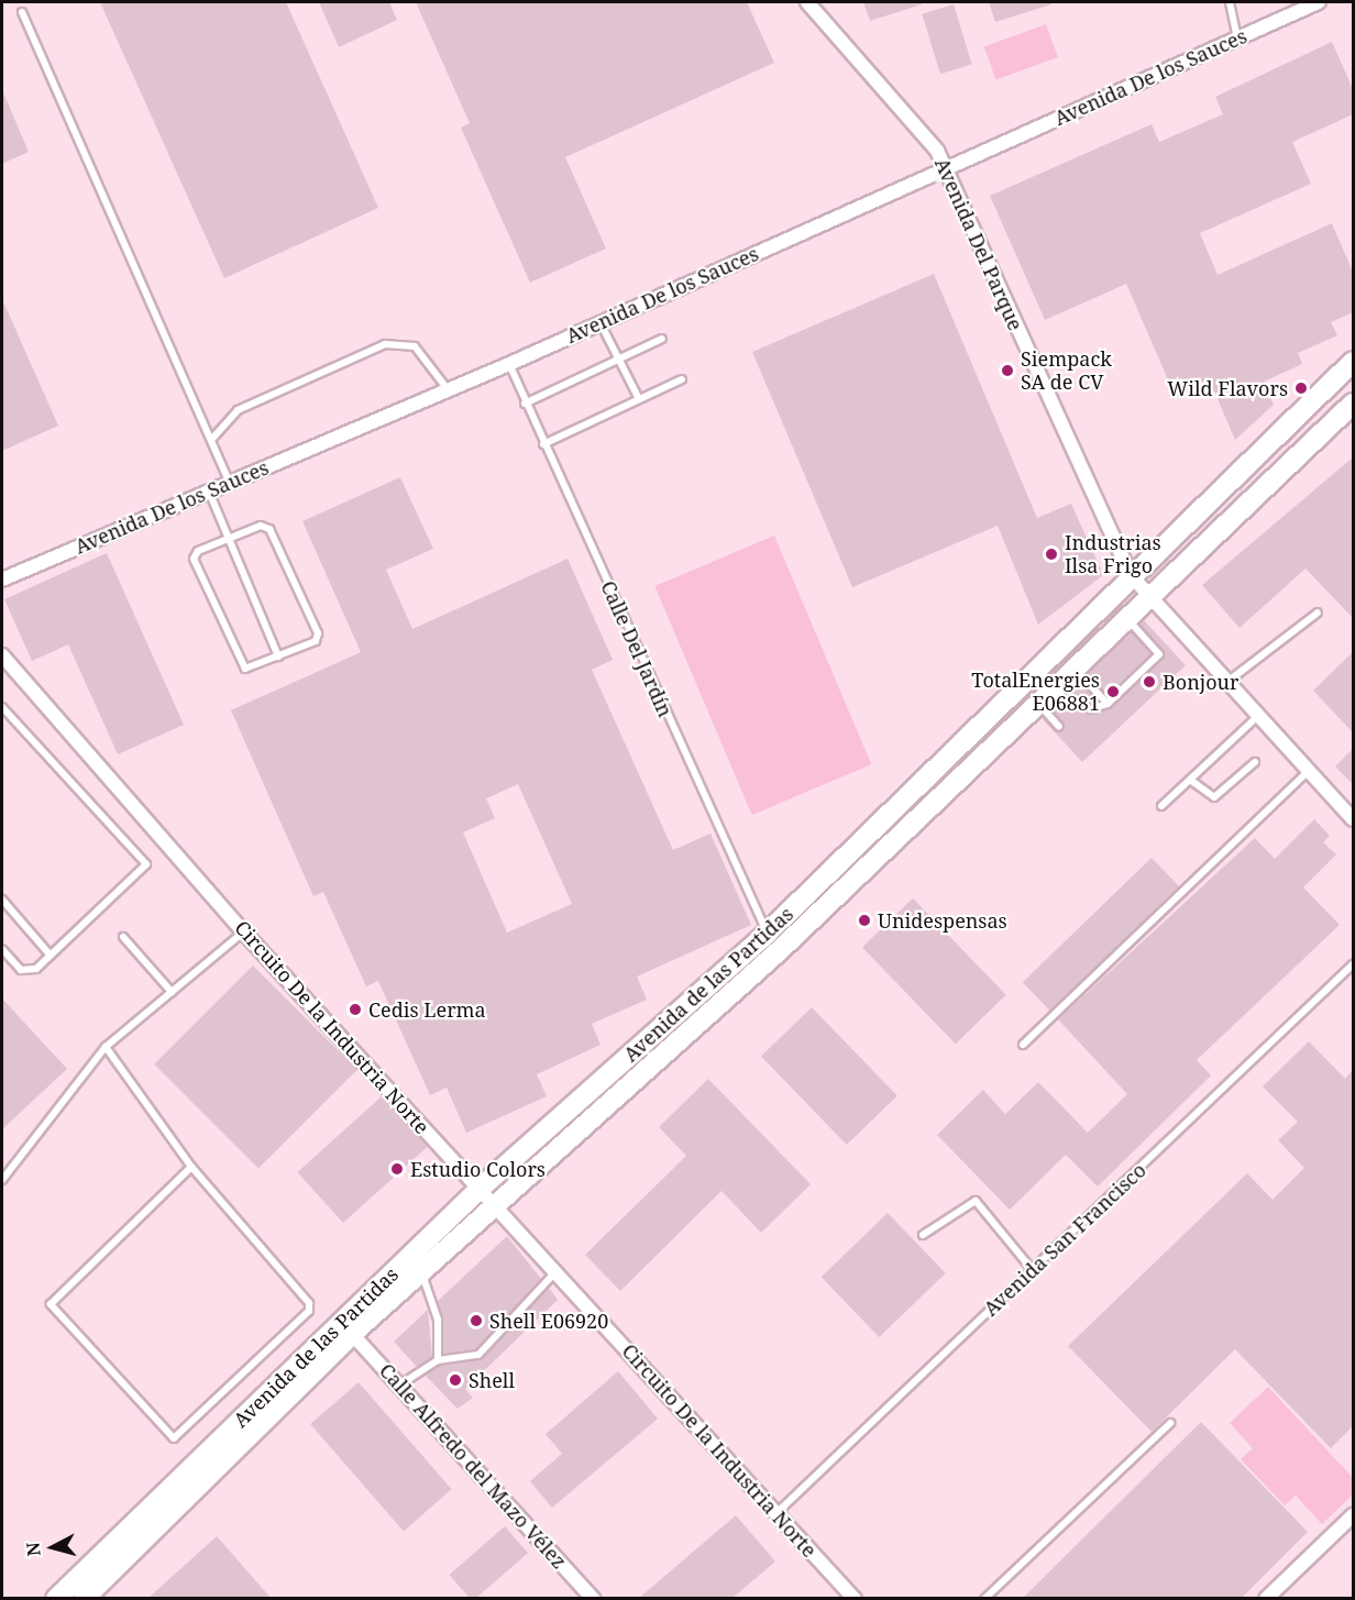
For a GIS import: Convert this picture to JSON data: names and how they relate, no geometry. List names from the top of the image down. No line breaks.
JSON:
{"streets":{"main road":["Avenida de las Partidas"],"street":["Avenida De los Sauces","Avenida Del Parque","Circuito De la Industria Norte","Calle Alfredo del Mazo Vélez"],"lane":["Calle Del Jardín","Avenida San Francisco"]},"crossings":[["Avenida De los Sauces","Avenida Del Parque"],["Avenida De los Sauces","Calle Del Jardín"],["Avenida Del Parque","Avenida de las Partidas"],["Calle Del Jardín","Avenida de las Partidas"],["Avenida de las Partidas","Circuito De la Industria Norte"],["Avenida de las Partidas","Calle Alfredo del Mazo Vélez"],["Circuito De la Industria Norte","Avenida San Francisco"]],"places":["Siempack SA de CV","Wild Flavors","Industrias Ilsa Frigo","Bonjour","TotalEnergies E06881","Unidespensas","Cedis Lerma","Estudio Colors","Shell E06920","Shell"],"north":"left"}
